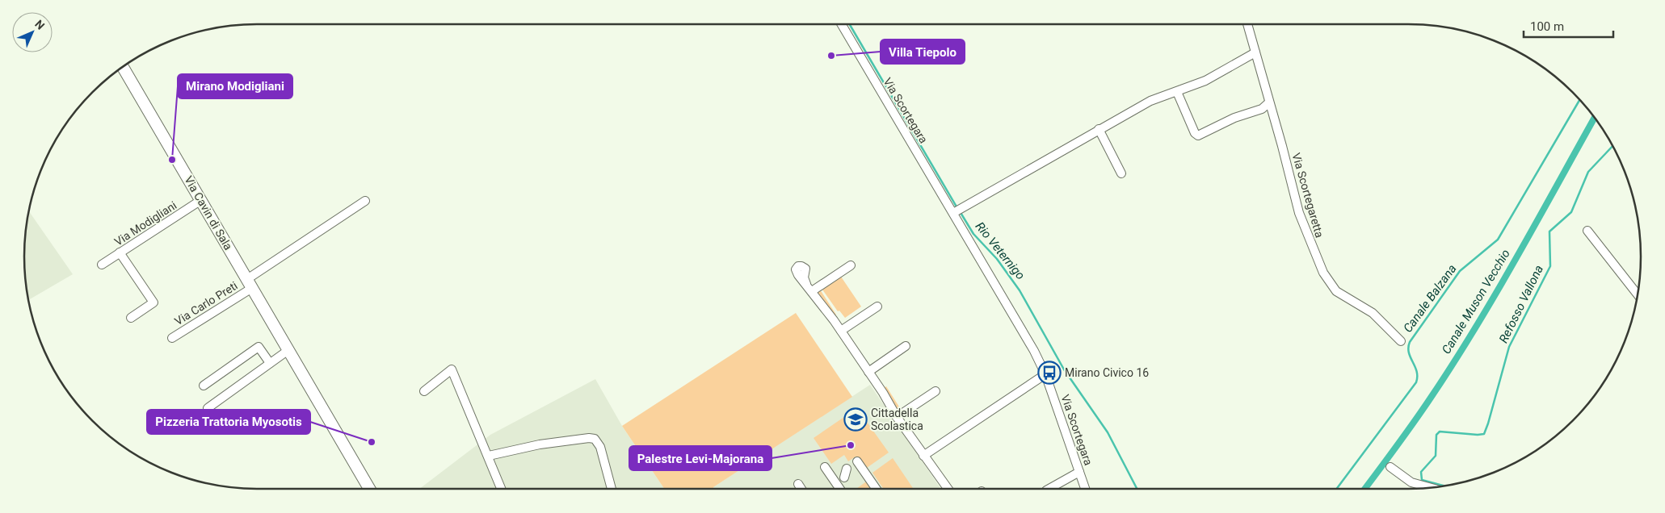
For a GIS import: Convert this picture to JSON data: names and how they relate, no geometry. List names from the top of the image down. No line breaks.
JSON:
{"streets":{"main road":["Via Cavin di Sala"],"street":["Via Scortegara","Via Scortegaretta","Via Modigliani","Via Carlo Preti"]},"crossings":[["Via Cavin di Sala","Via Modigliani"],["Via Cavin di Sala","Via Carlo Preti"]],"water":["Rio Veternigo","Canale Balzana","Canale Muson Vecchio","Refosso Vallona"],"places":{"other":["Villa Tiepolo","Mirano Modigliani","Pizzeria Trattoria Myosotis","Palestre Levi-Majorana"],"bus stop":["Mirano Civico 16"],"school or university":["Cittadella Scolastica"]},"scale_bar":"100 m","north":"top right"}
